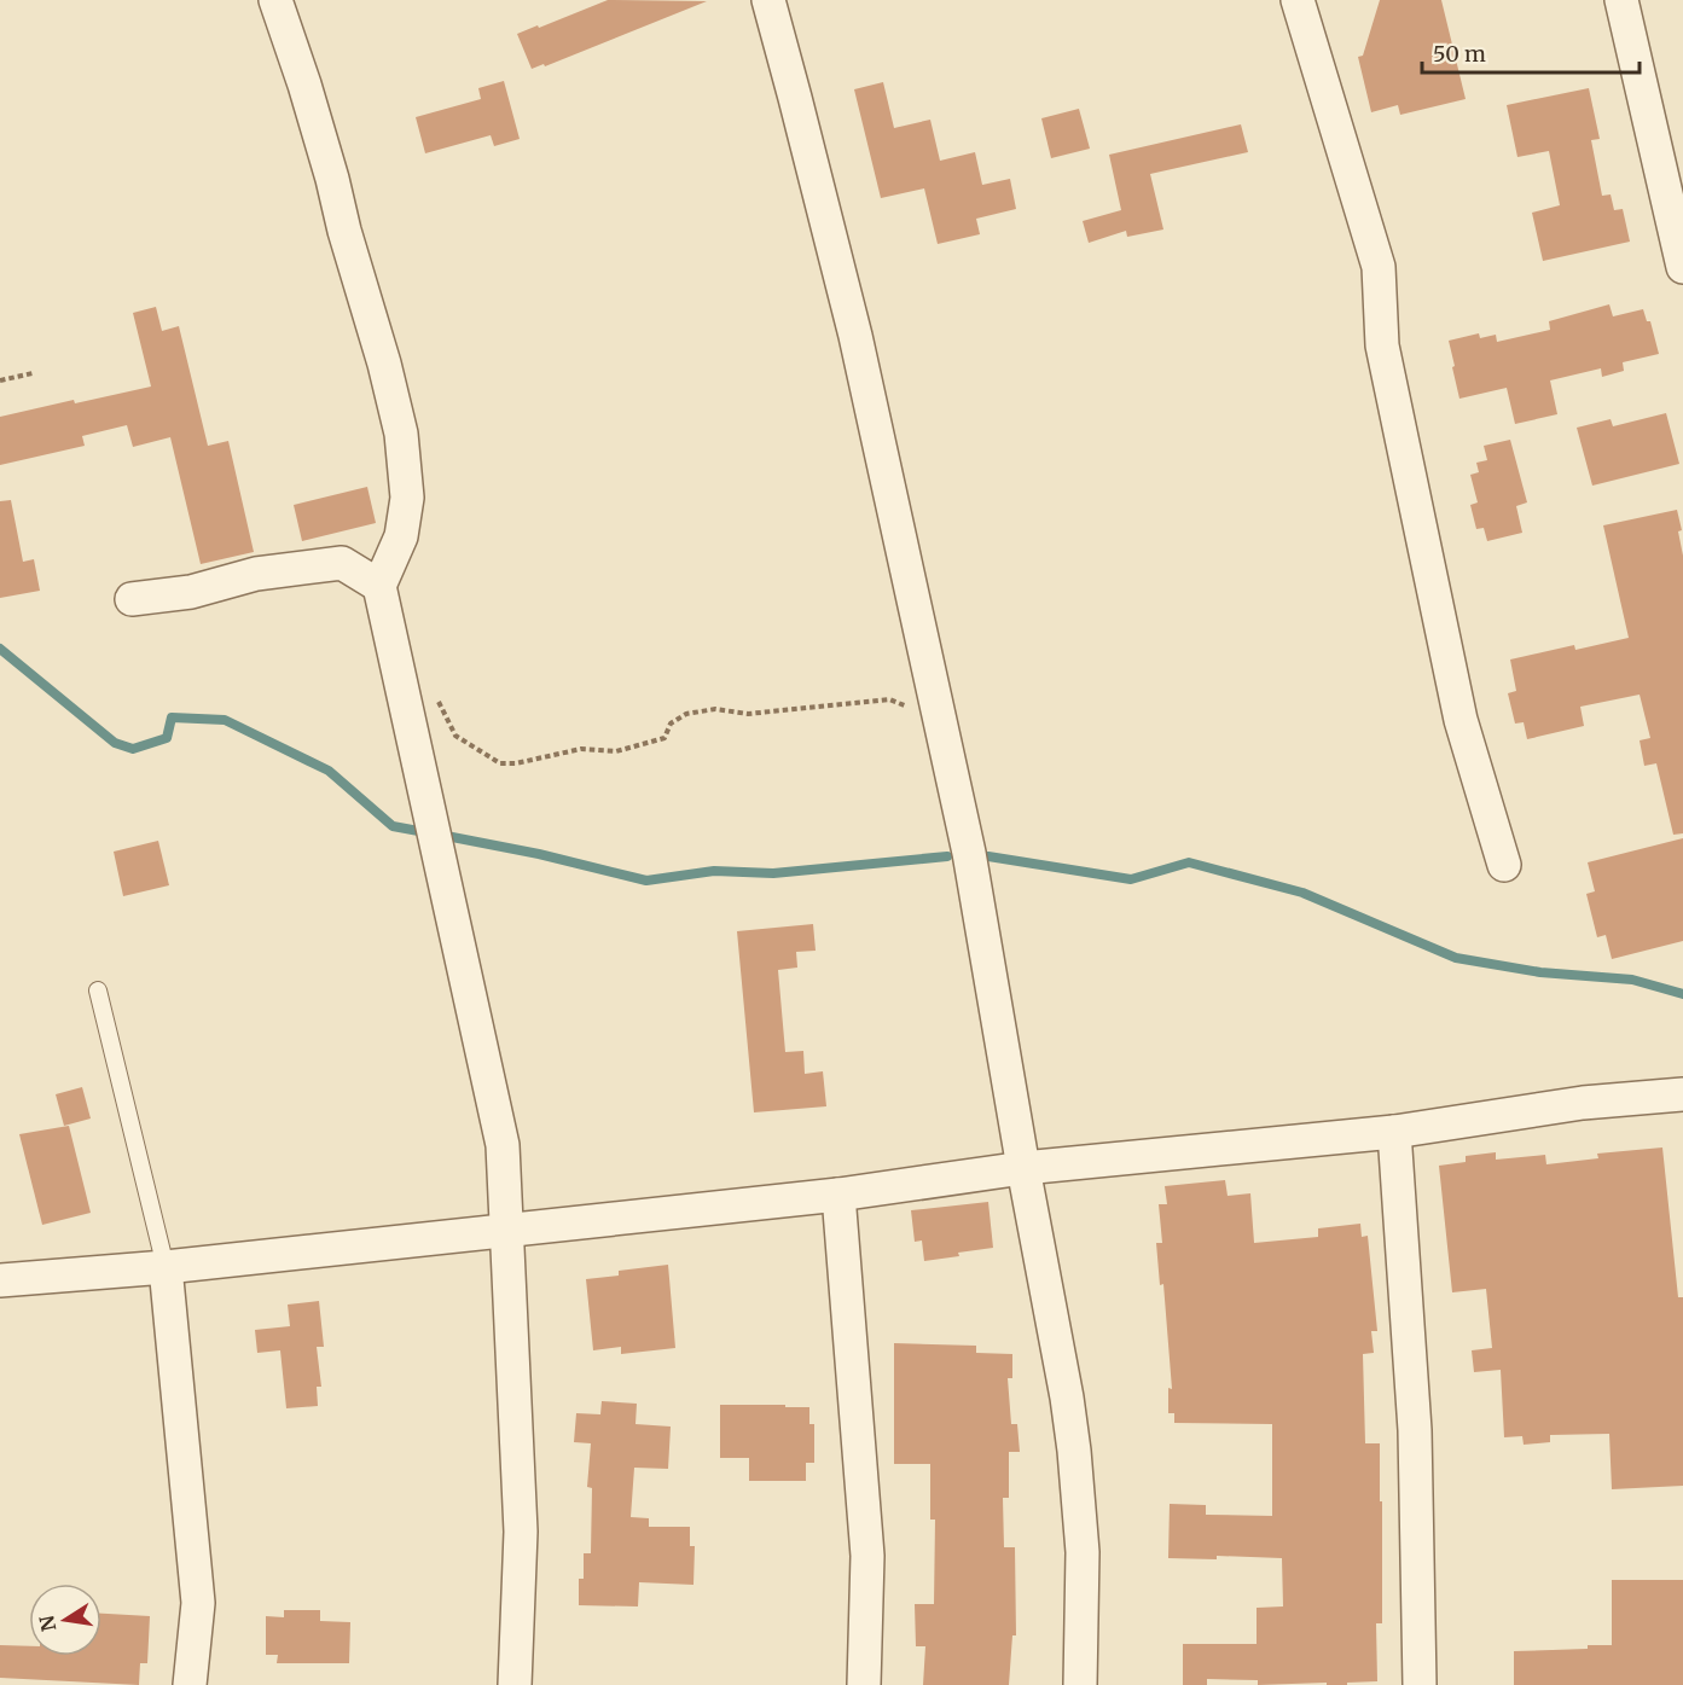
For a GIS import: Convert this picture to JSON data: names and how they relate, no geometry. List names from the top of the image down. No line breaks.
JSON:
{"scale_bar":"50 m","north":"left"}
